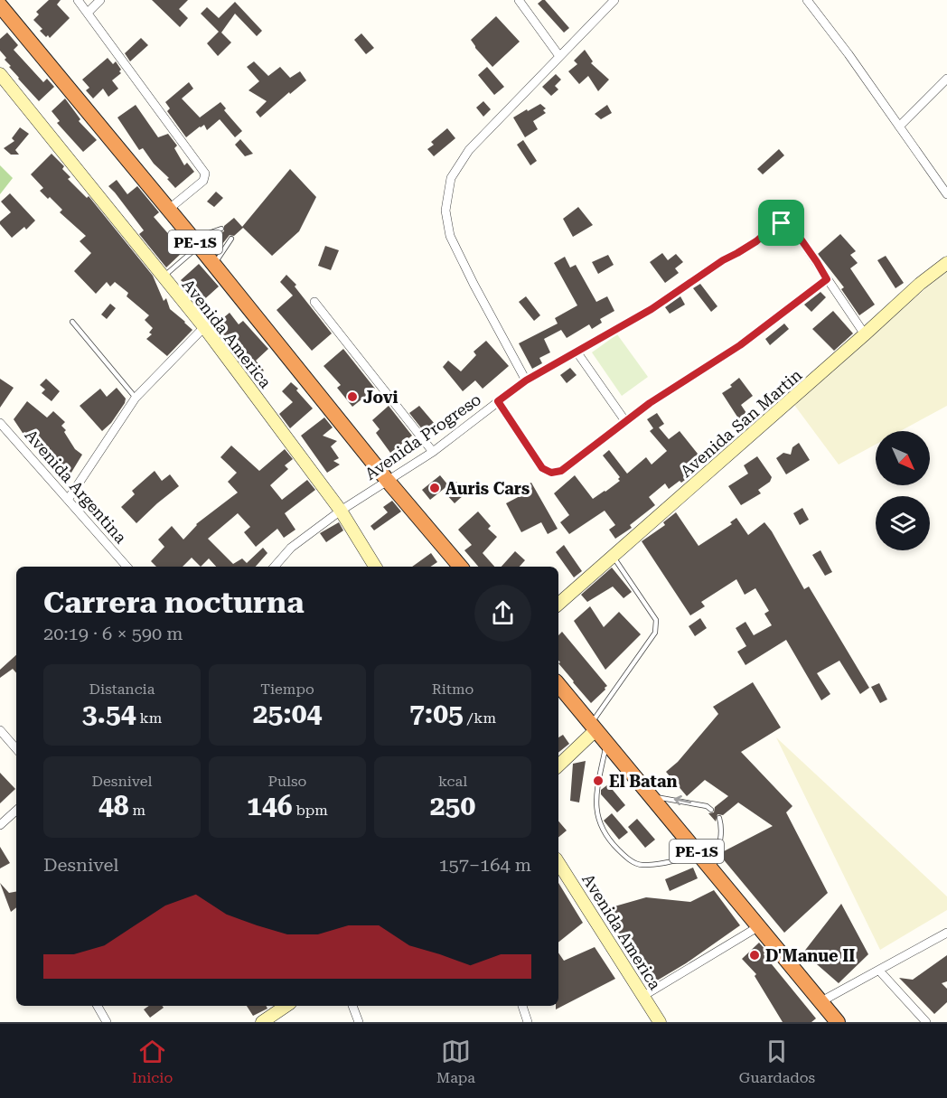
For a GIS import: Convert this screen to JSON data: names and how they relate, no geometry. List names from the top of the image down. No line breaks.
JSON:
{"streets":{"highway":["PE-1S"],"street":["Avenida America","Avenida San Martin","Avenida Progreso","Avenida Argentina"]},"crossings":[["PE-1S","Avenida Progreso"],["Avenida America","Avenida Progreso"]],"places":["Jovi","Auris Cars","El Batan","D'Manue II"],"north":"bottom right","page":{"heading":["Carrera nocturna","20:19 · 6 × 590 m"],"stats":[["Distancia","3.54 km"],["Tiempo","25:04"],["Ritmo","7:05 /km"],["Desnivel","48 m"],["Pulso","146 bpm"],["kcal","250"]],"chart":["Desnivel","157–164 m"],"tabs":["Inicio","Mapa","Guardados"]}}
